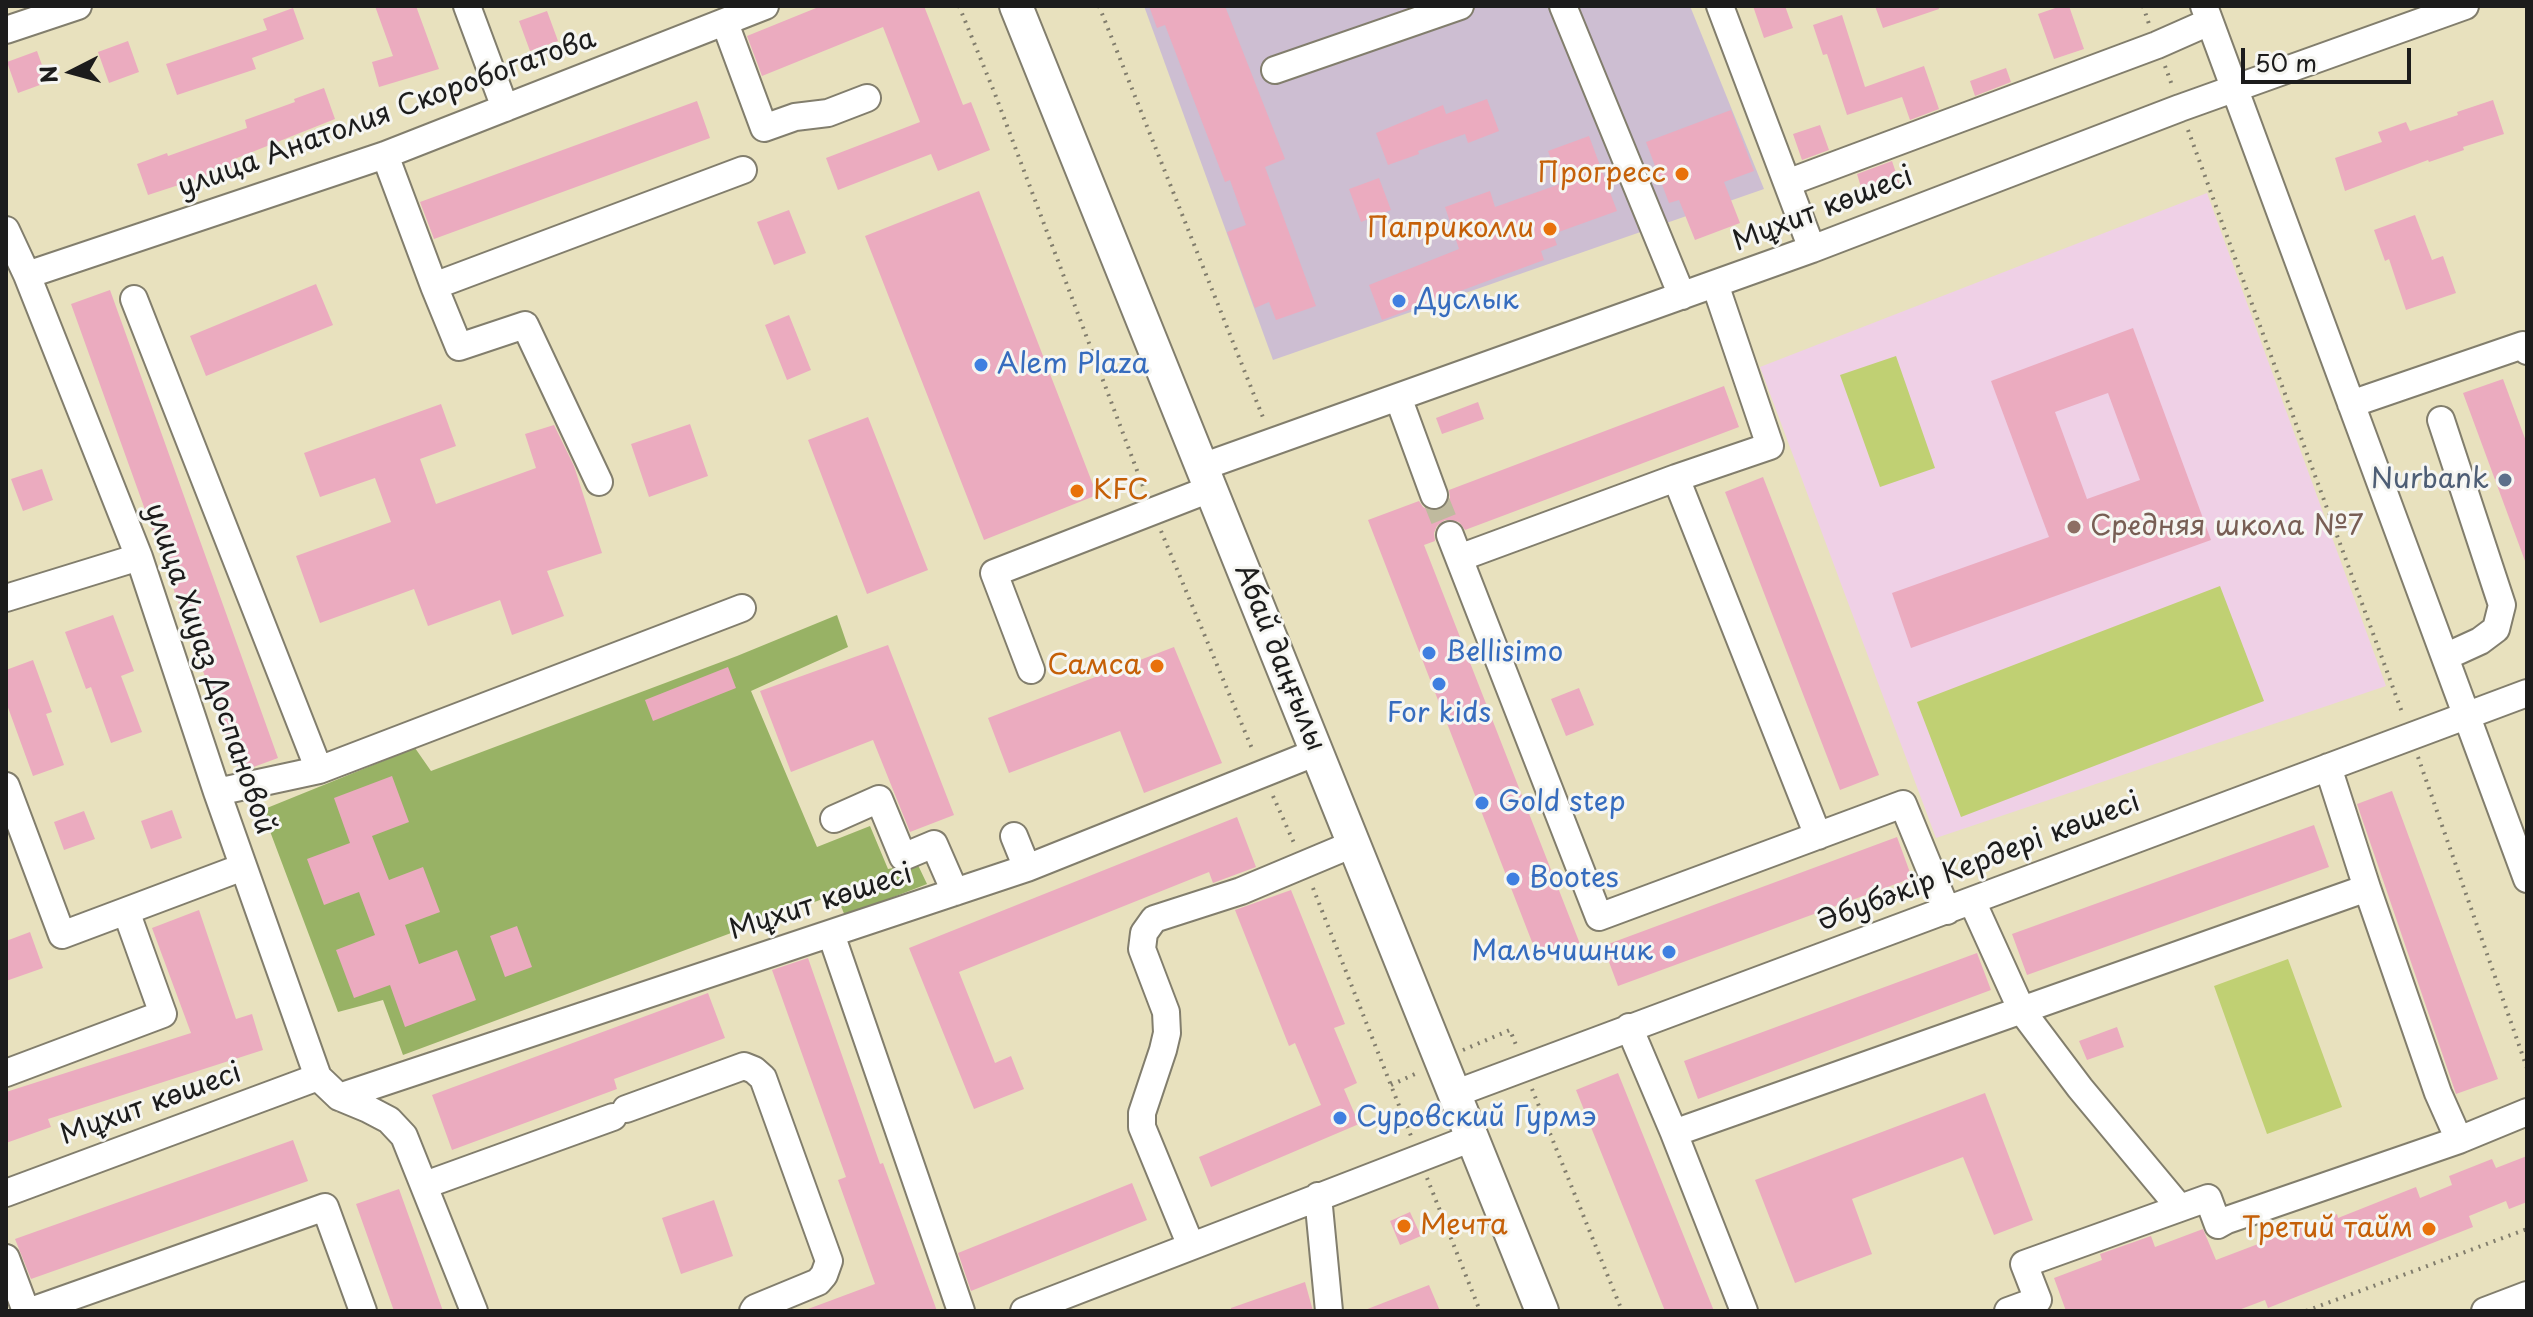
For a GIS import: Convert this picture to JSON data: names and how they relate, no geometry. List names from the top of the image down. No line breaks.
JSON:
{"streets":{"main road":["Абай даңғылы"],"street":["улица Анатолия Скоробогатова","Мұхит көшесі","улица Хиуаз Доспановой","Әбубәкір Кердері көшесі"]},"crossings":[["улица Анатолия Скоробогатова","улица Хиуаз Доспановой"],["Мұхит көшесі","Абай даңғылы"],["Мұхит көшесі","улица Хиуаз Доспановой"],["Абай даңғылы","Әбубәкір Кердері көшесі"]],"places":["Прогресс","Паприколли","Дуслык","Alem Plaza","Nurbank","KFC","Средняя школа №7","Bellisimo","Самса","For kids","Gold step","Bootes","Мальчишник","Суровский Гурмэ","Мечта","Третий тайм"],"scale_bar":"50 m","north":"left"}
